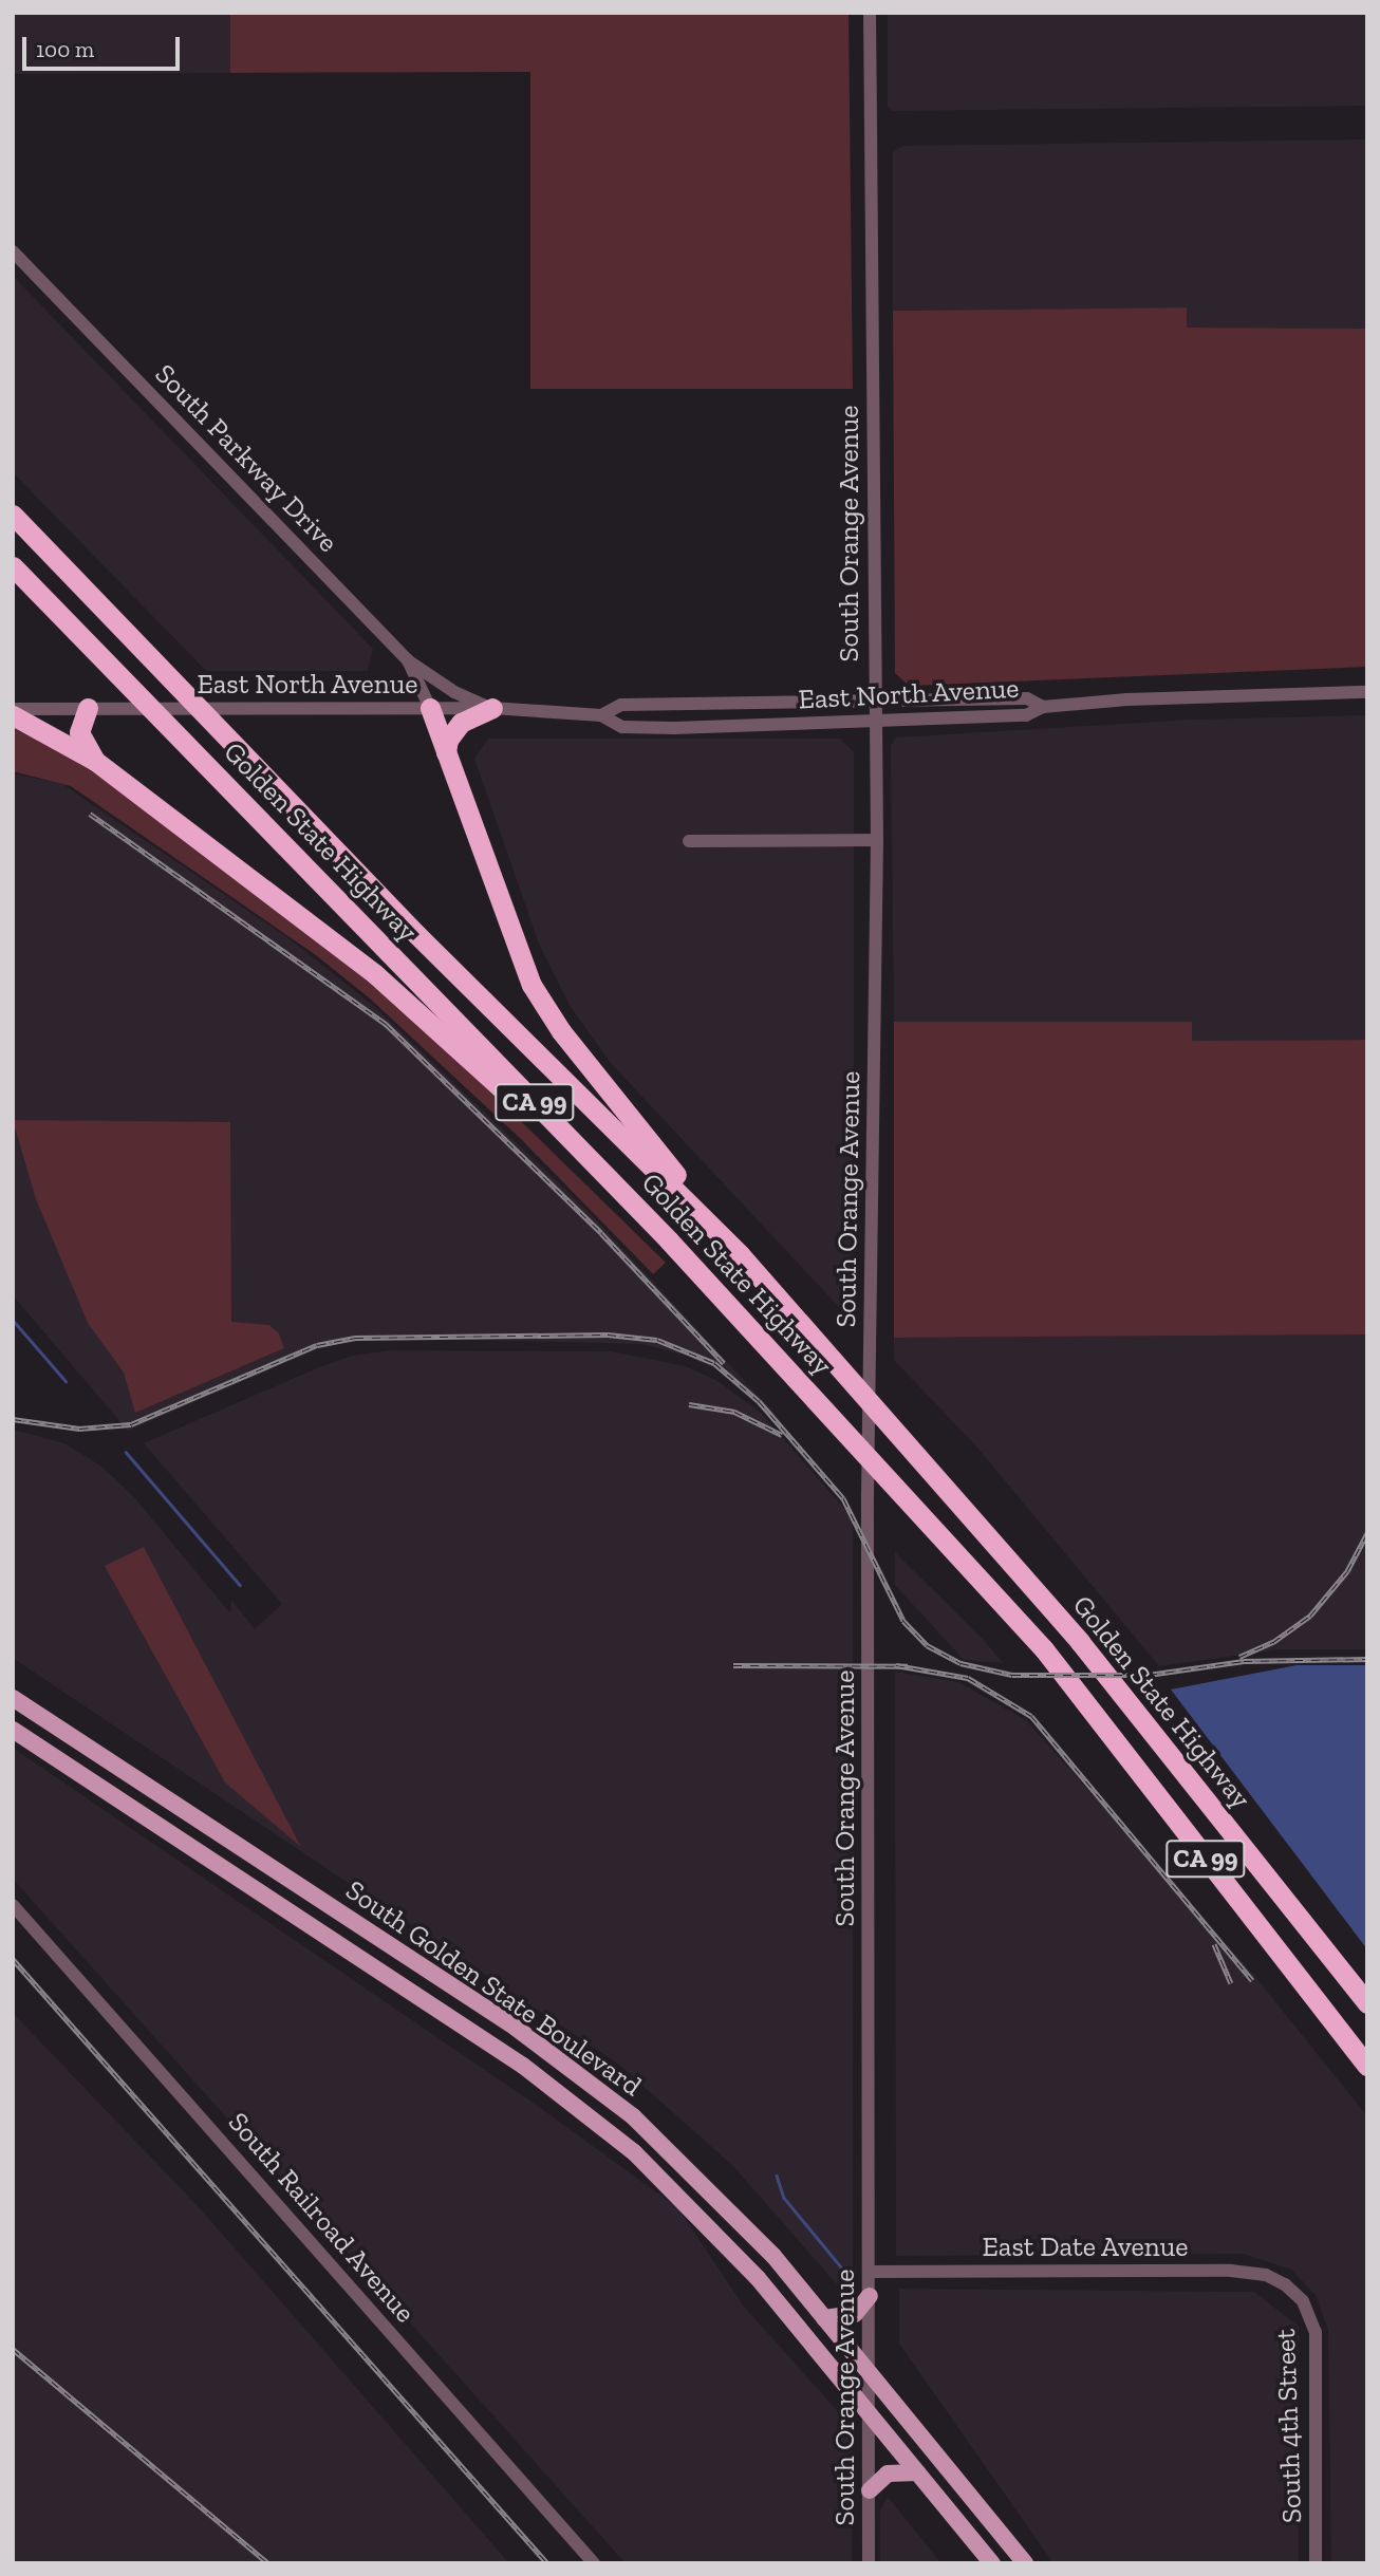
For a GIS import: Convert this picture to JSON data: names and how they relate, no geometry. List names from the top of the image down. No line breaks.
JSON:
{"streets":{"highway":["Golden State Highway","CA 99"],"main road":["South Golden State Boulevard"],"street":["South Parkway Drive","South Orange Avenue","East North Avenue","South Railroad Avenue","East Date Avenue","South 4th Street"]},"crossings":[["South Parkway Drive","East North Avenue"],["South Orange Avenue","East North Avenue"],["South Orange Avenue","South Golden State Boulevard"],["South Orange Avenue","East Date Avenue"],["East Date Avenue","South 4th Street"]],"scale_bar":"100 m"}
